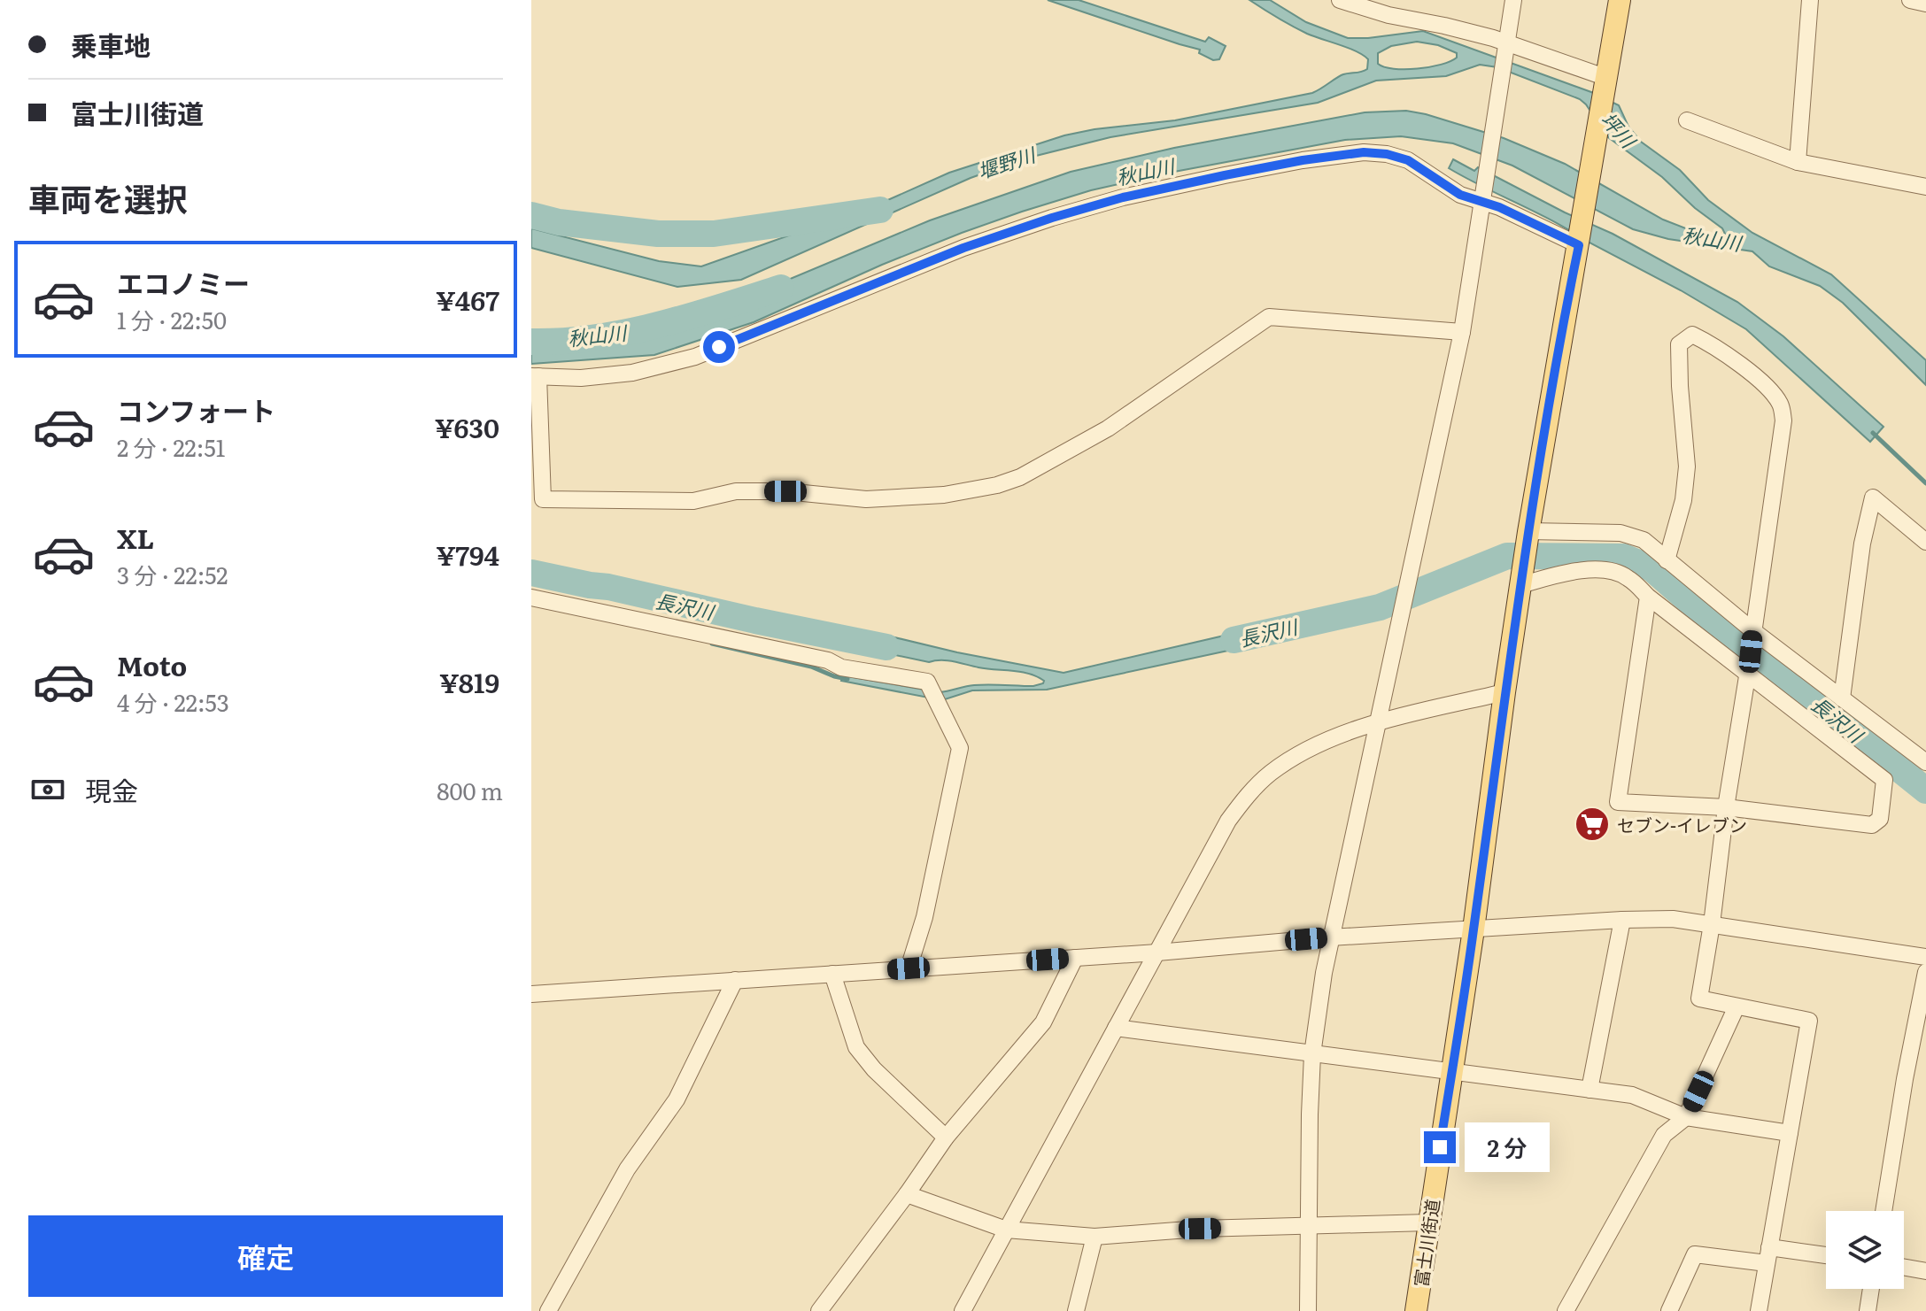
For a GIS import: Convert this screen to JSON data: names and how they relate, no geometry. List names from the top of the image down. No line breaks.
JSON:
{"streets":{"main road":["富士川街道"]},"water":["坪川","堰野川","秋山川","長沢川"],"places":{"supermarket":["セブン-イレブン"]},"page":{"banner":["乗車地","富士川街道"],"heading":"車両を選択","list":[{"name":"エコノミー","note":"1 分 · 22:50","value":"¥467"},{"name":"コンフォート","note":"2 分 · 22:51","value":"¥630"},{"name":"XL","note":"3 分 · 22:52","value":"¥794"},{"name":"Moto","note":"4 分 · 22:53","value":"¥819"}],"pay":["現金","800 m"],"bubble":"2 分","buttons":"確定"}}
